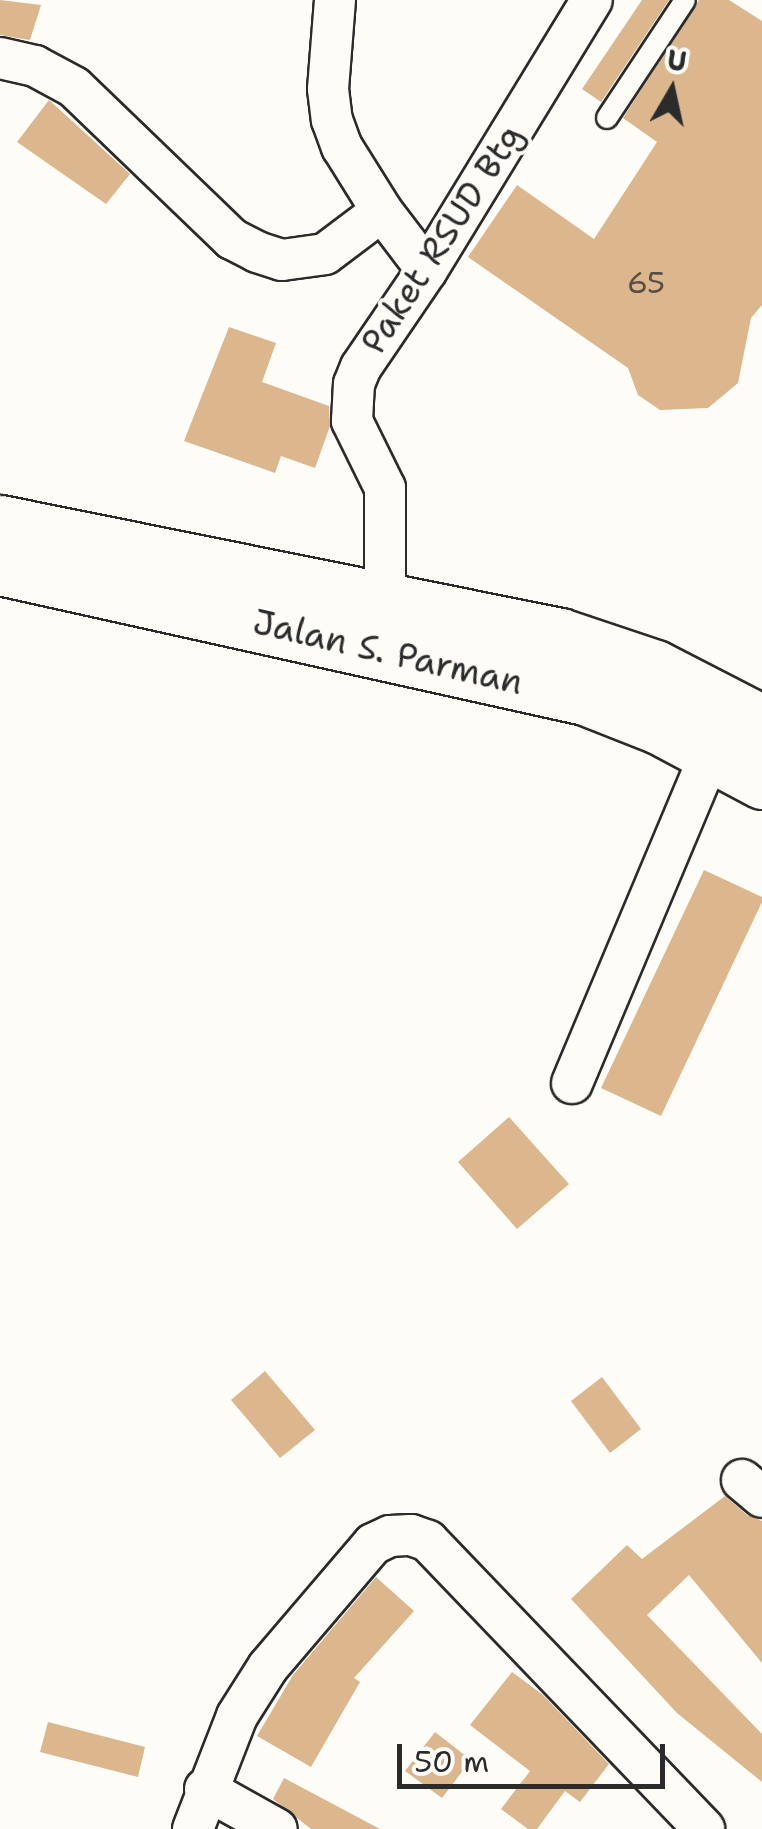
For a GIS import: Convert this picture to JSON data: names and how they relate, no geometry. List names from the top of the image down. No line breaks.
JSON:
{"streets":{"main road":["Jalan S. Parman"],"street":["Paket RSUD Btg"]},"crossings":[["Paket RSUD Btg","Jalan S. Parman"]],"house_numbers":["65"],"scale_bar":"50 m","north":"top"}
